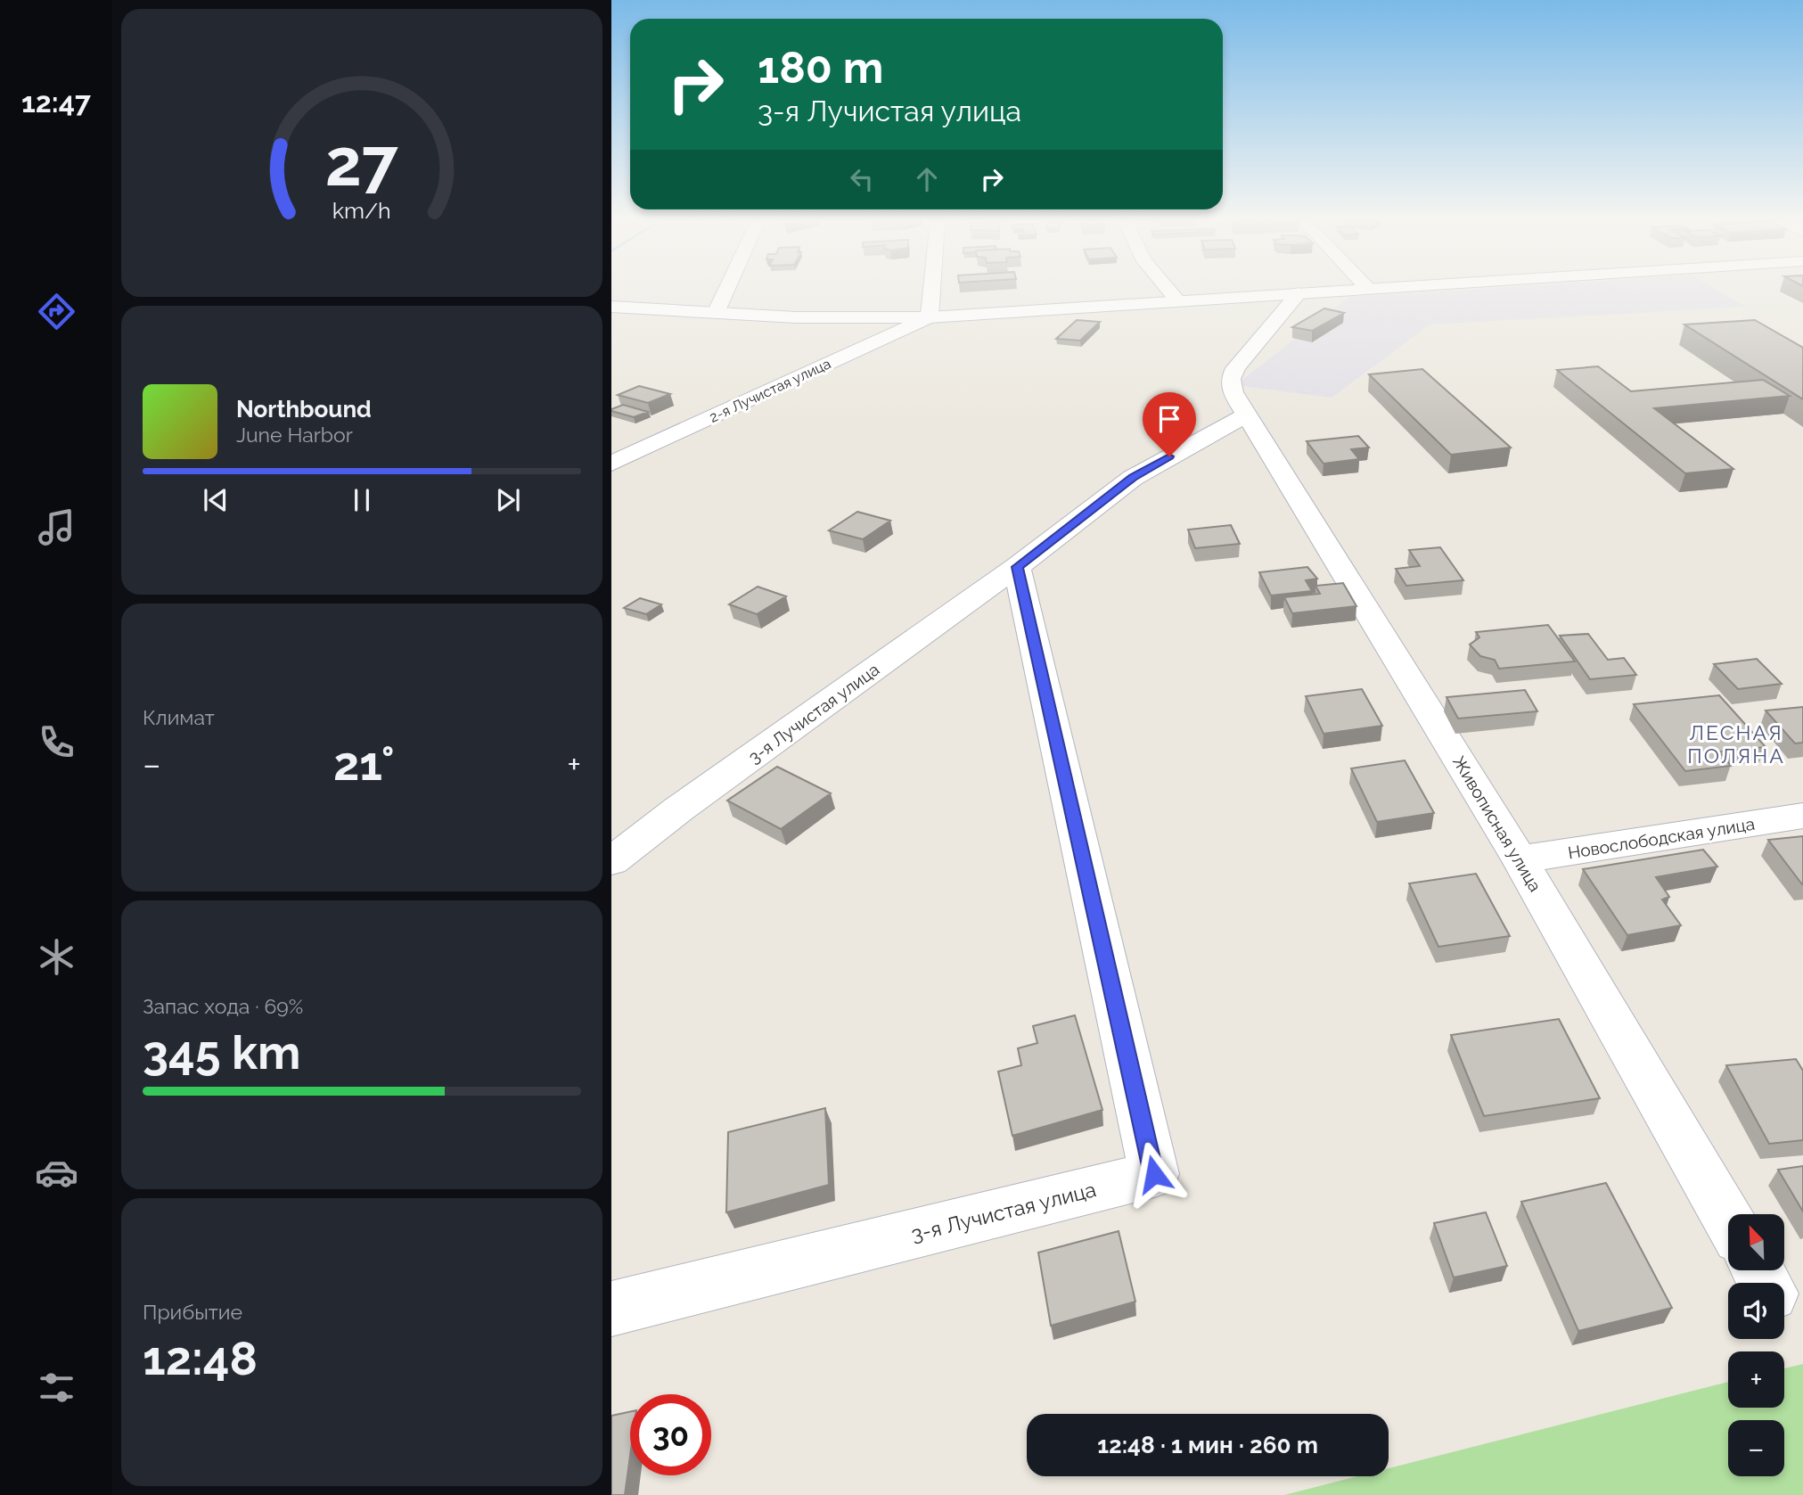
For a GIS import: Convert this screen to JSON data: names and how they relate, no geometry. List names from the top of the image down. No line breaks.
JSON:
{"streets":{"street":["2-я Лучистая улица","3-я Лучистая улица","Живописная улица","Новослободская улица"]},"crossings":[["3-я Лучистая улица","Живописная улица"],["Живописная улица","Новослободская улица"]],"districts":["ЛЕСНАЯ ПОЛЯНА"],"north":"top left","page":{"tabs":"12:47","turn":["180 m","3-я Лучистая улица"],"song":["Northbound","June Harbor"],"tile":["Климат",["Запас хода · 69%","345 km"],["Прибытие","12:48"]],"heat":["−","21°","+"],"map_buttons":["+","−"],"limit":"30","trip":"12:48 · 1 мин · 260 m","gauge":["27","km/h"]}}
